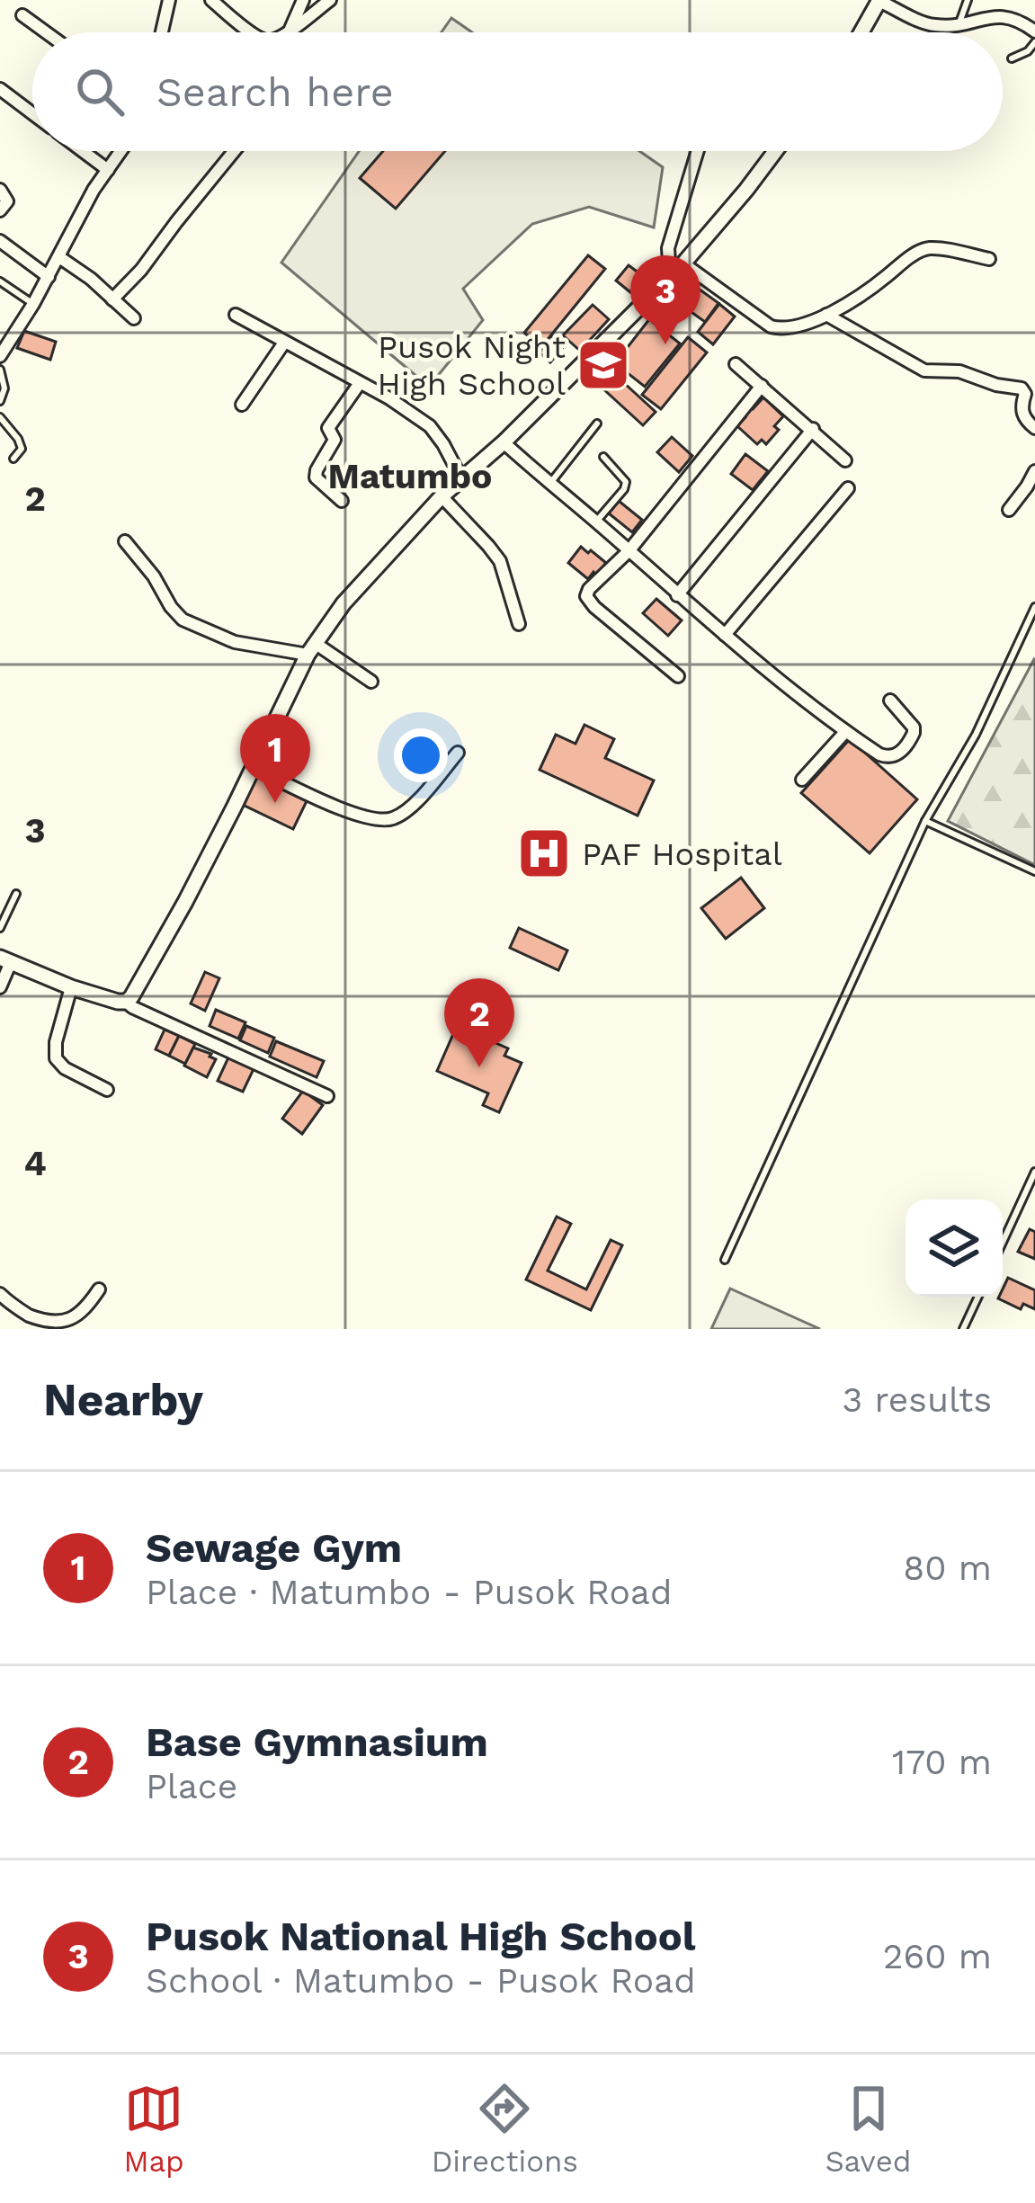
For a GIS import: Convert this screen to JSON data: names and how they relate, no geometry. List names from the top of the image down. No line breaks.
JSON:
{"districts":["Matumbo"],"places":{"school or university":["Pusok Night High School"],"hospital":["PAF Hospital"]},"page":{"search":"Search here","pins":["3","1","2"],"heading":["Nearby","3 results"],"list":[{"mark":"1","name":"Sewage Gym","note":"Place · Matumbo - Pusok Road","value":"80 m"},{"mark":"2","name":"Base Gymnasium","note":"Place","value":"170 m"},{"mark":"3","name":"Pusok National High School","note":"School · Matumbo - Pusok Road","value":"260 m"}],"nav":["Map","Directions","Saved"]},"grid":{"rows":["2","3","4"]}}
